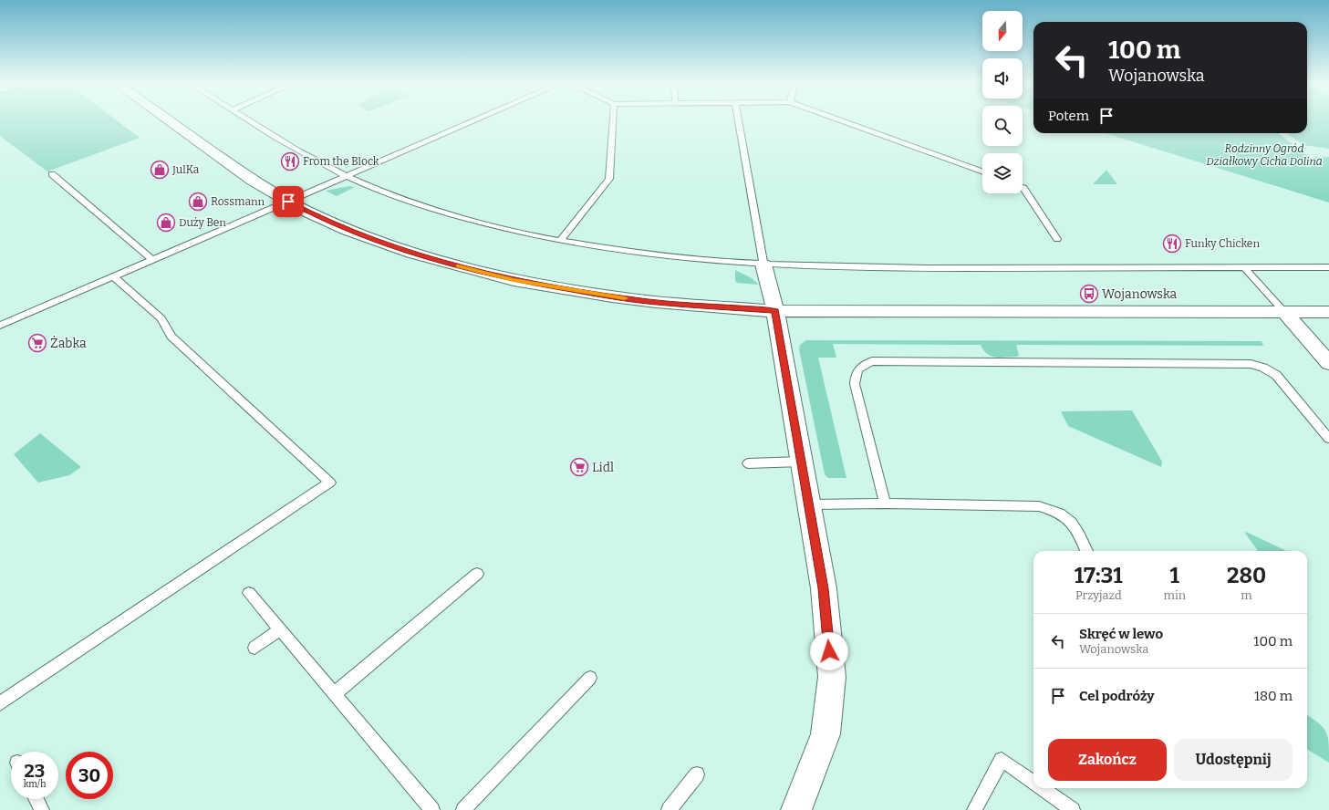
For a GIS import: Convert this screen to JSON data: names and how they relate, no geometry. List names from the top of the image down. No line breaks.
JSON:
{"parks":["Rodzinny Ogród Działkowy Cicha Dolina"],"places":{"restaurant":["From the Block","Funky Chicken"],"shop":["JulKa","Rossmann","Duży Ben"],"bus stop":["Wojanowska"],"supermarket":["Żabka","Lidl"]},"north":"bottom","page":{"turn":["100 m","Wojanowska"],"then":"Potem","eta":["17:31","Przyjazd","1","min","280","m"],"list":[{"name":"Skręć w lewo","note":"Wojanowska","value":"100 m"},{"name":"Cel podróży","value":"180 m"}],"buttons":["Zakończ","Udostępnij"],"speed":"23 km/h","limit":"30"}}
